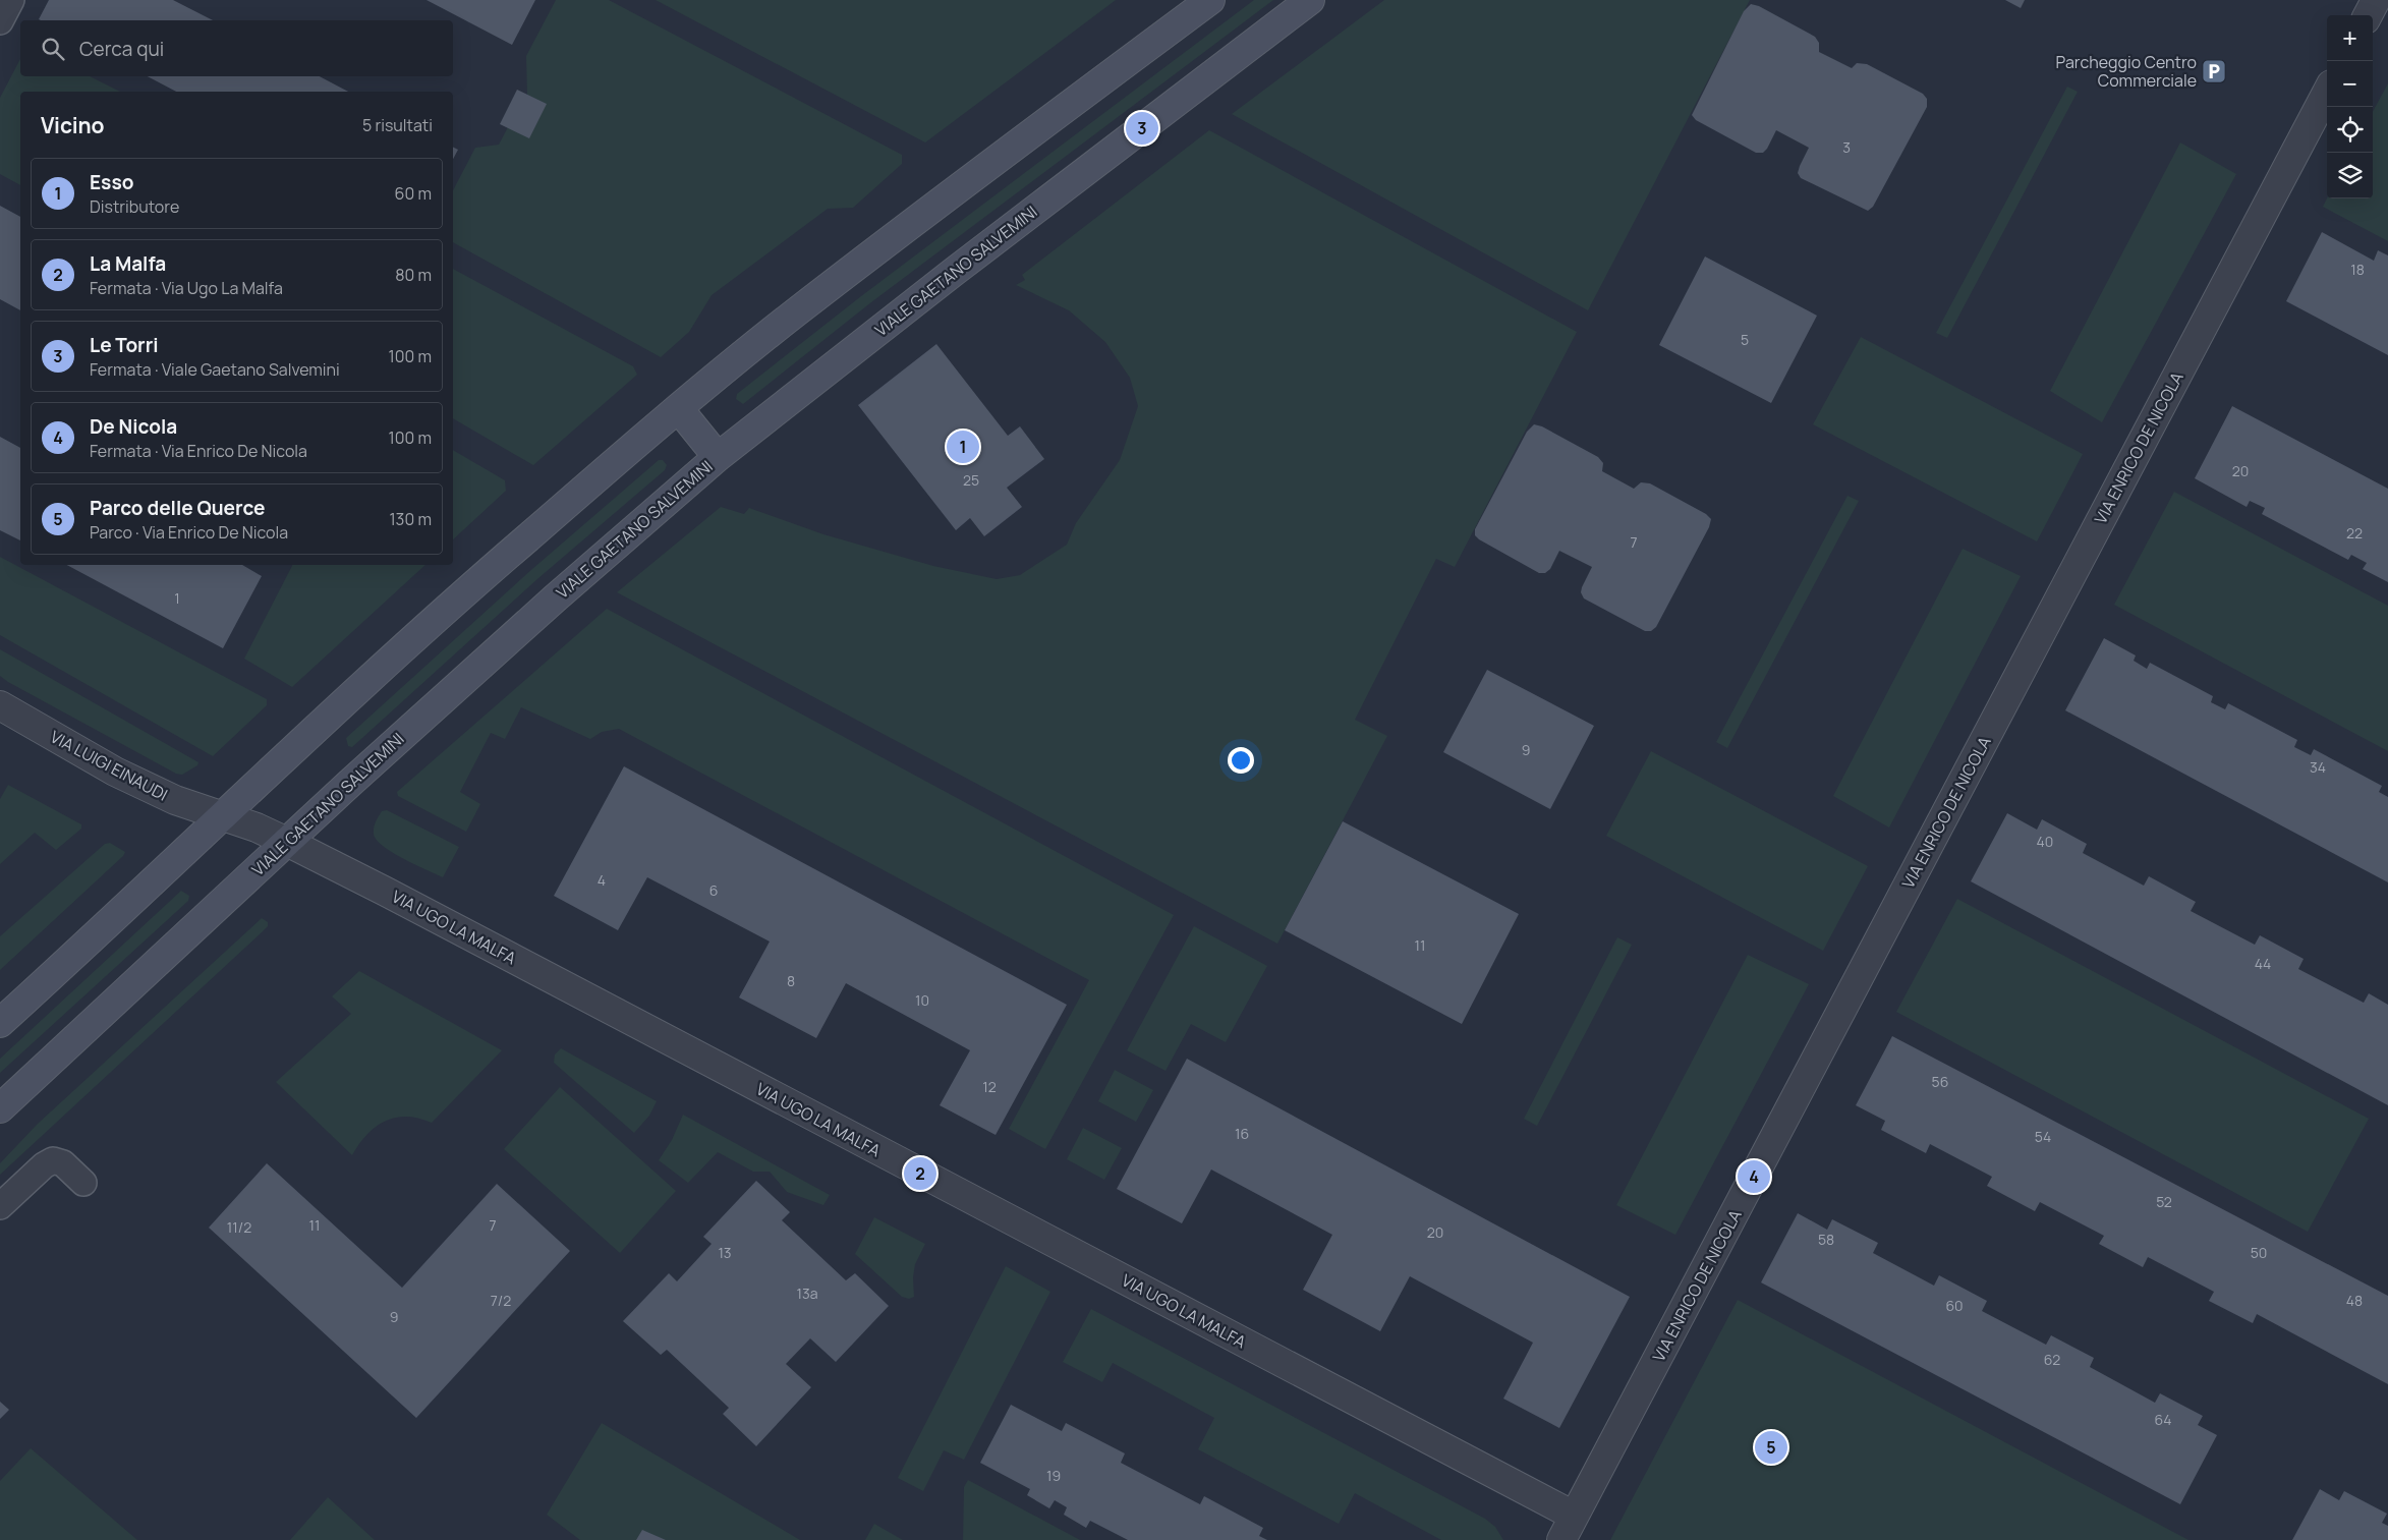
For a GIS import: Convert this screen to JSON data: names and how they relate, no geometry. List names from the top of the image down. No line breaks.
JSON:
{"streets":{"main road":["VIALE GAETANO SALVEMINI"],"street":["VIA ENRICO DE NICOLA","VIA LUIGI EINAUDI","VIA UGO LA MALFA"]},"crossings":[["VIALE GAETANO SALVEMINI","VIA UGO LA MALFA"],["VIA ENRICO DE NICOLA","VIA UGO LA MALFA"],["VIA LUIGI EINAUDI","VIA UGO LA MALFA"]],"places":{"parking":["Parcheggio Centro Commerciale"]},"house_numbers":["3","18","5","20","25","22","7","1","9","34","40","4","6","11","44","8","10","56","12","16","54","52","11","7","11/2","20","58","13","50","13a","7/2","48","60","9","62","64","19"],"page":{"map_buttons":["+","−"],"search":"Cerca qui","heading":["Vicino","5 risultati"],"pins":["3","1","2","4","5"],"list":[{"mark":"1","name":"Esso","note":"Distributore","value":"60 m"},{"mark":"2","name":"La Malfa","note":"Fermata · Via Ugo La Malfa","value":"80 m"},{"mark":"3","name":"Le Torri","note":"Fermata · Viale Gaetano Salvemini","value":"100 m"},{"mark":"4","name":"De Nicola","note":"Fermata · Via Enrico De Nicola","value":"100 m"},{"mark":"5","name":"Parco delle Querce","note":"Parco · Via Enrico De Nicola","value":"130 m"}]}}
